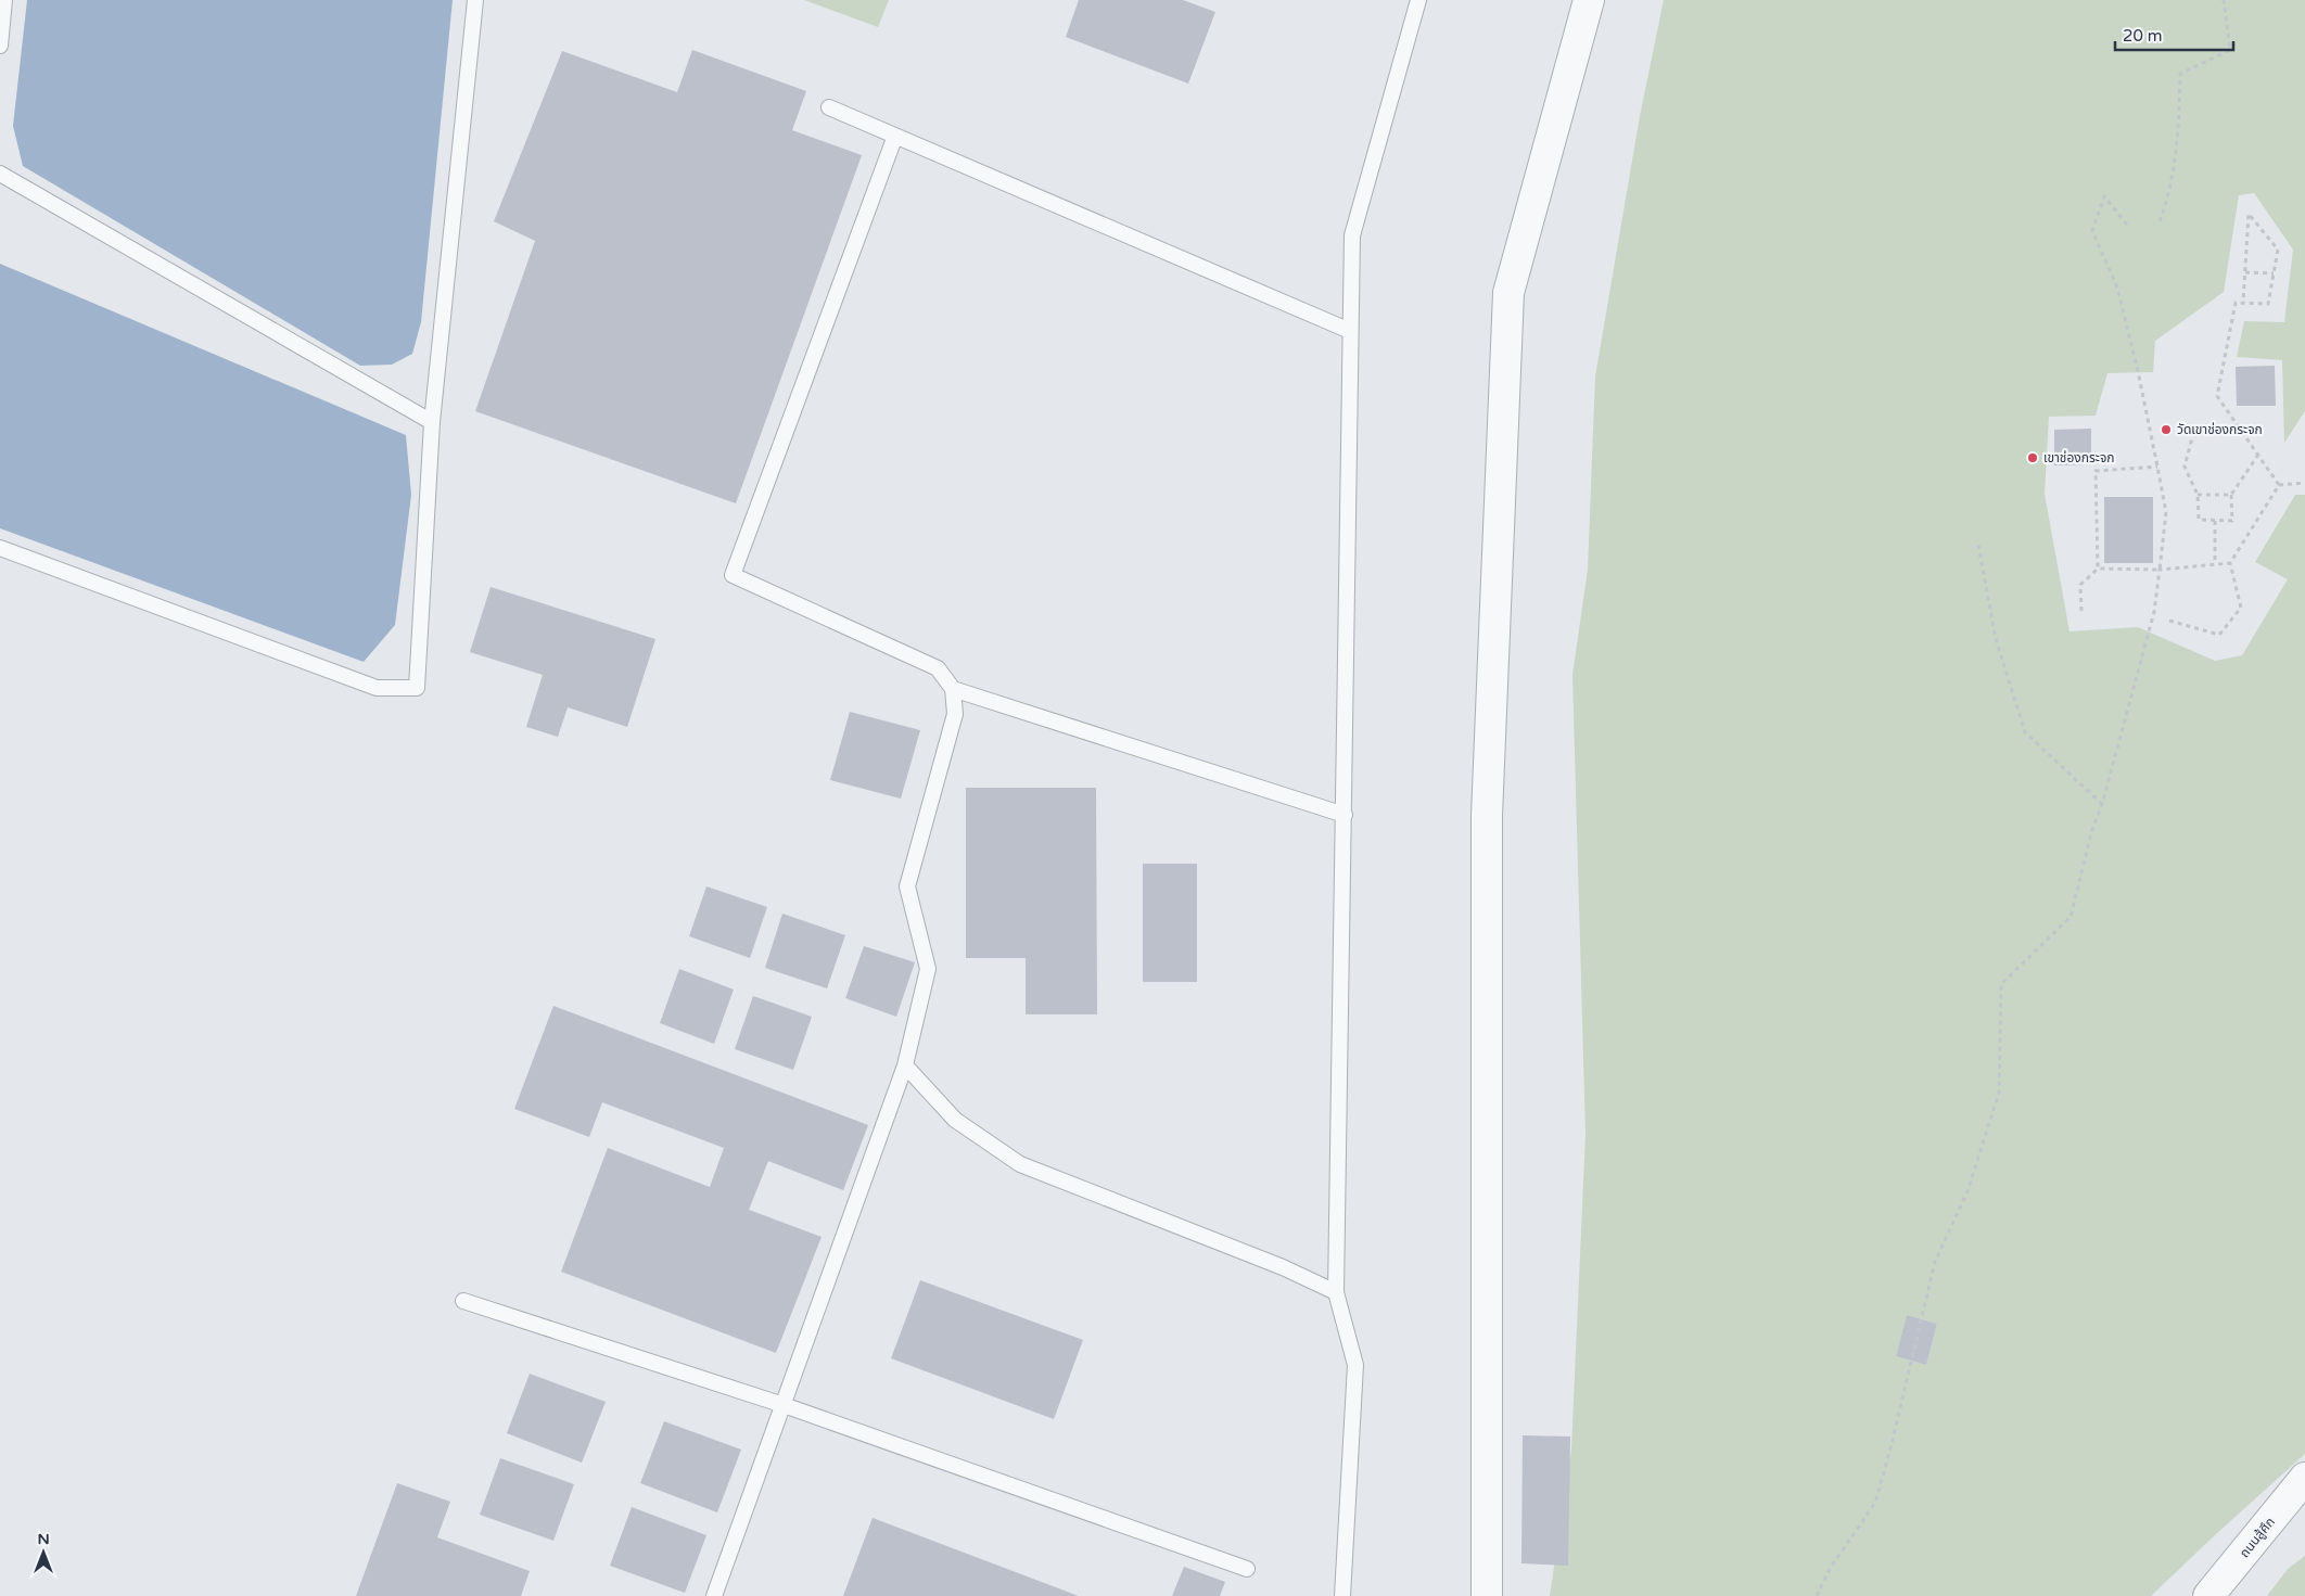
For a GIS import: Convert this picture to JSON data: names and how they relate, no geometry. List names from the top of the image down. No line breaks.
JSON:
{"streets":{"street":["ถนนสู้ศึก"]},"places":["วัดเขาช่องกระจก","เขาช่องกระจก"],"scale_bar":"20 m","north":"top"}
